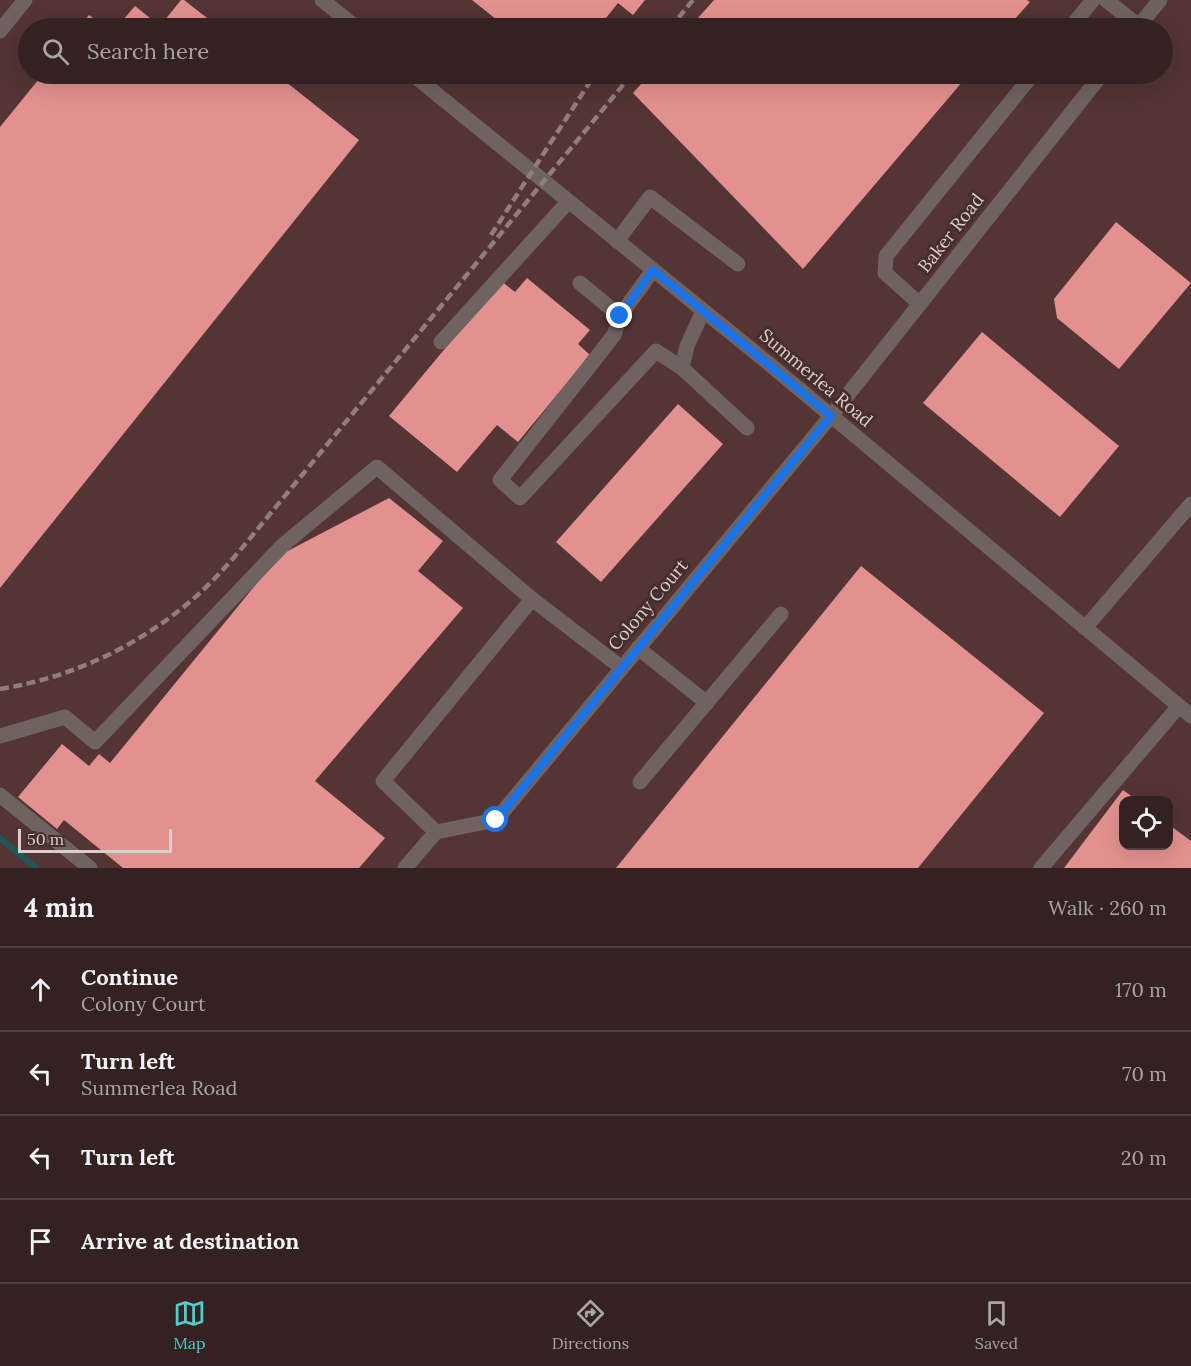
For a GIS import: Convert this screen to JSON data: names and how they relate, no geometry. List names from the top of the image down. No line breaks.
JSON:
{"streets":{"street":["Baker Road","Summerlea Road","Colony Court"]},"crossings":[["Baker Road","Summerlea Road"],["Baker Road","Colony Court"],["Summerlea Road","Colony Court"]],"scale_bar":"50 m","page":{"search":"Search here","scale":"50 m","heading":["4 min","Walk · 260 m"],"list":[["Continue","Colony Court","170 m"],["Turn left","Summerlea Road","70 m"],["Turn left","20 m"],"Arrive at destination"],"nav":["Map","Directions","Saved"]}}
